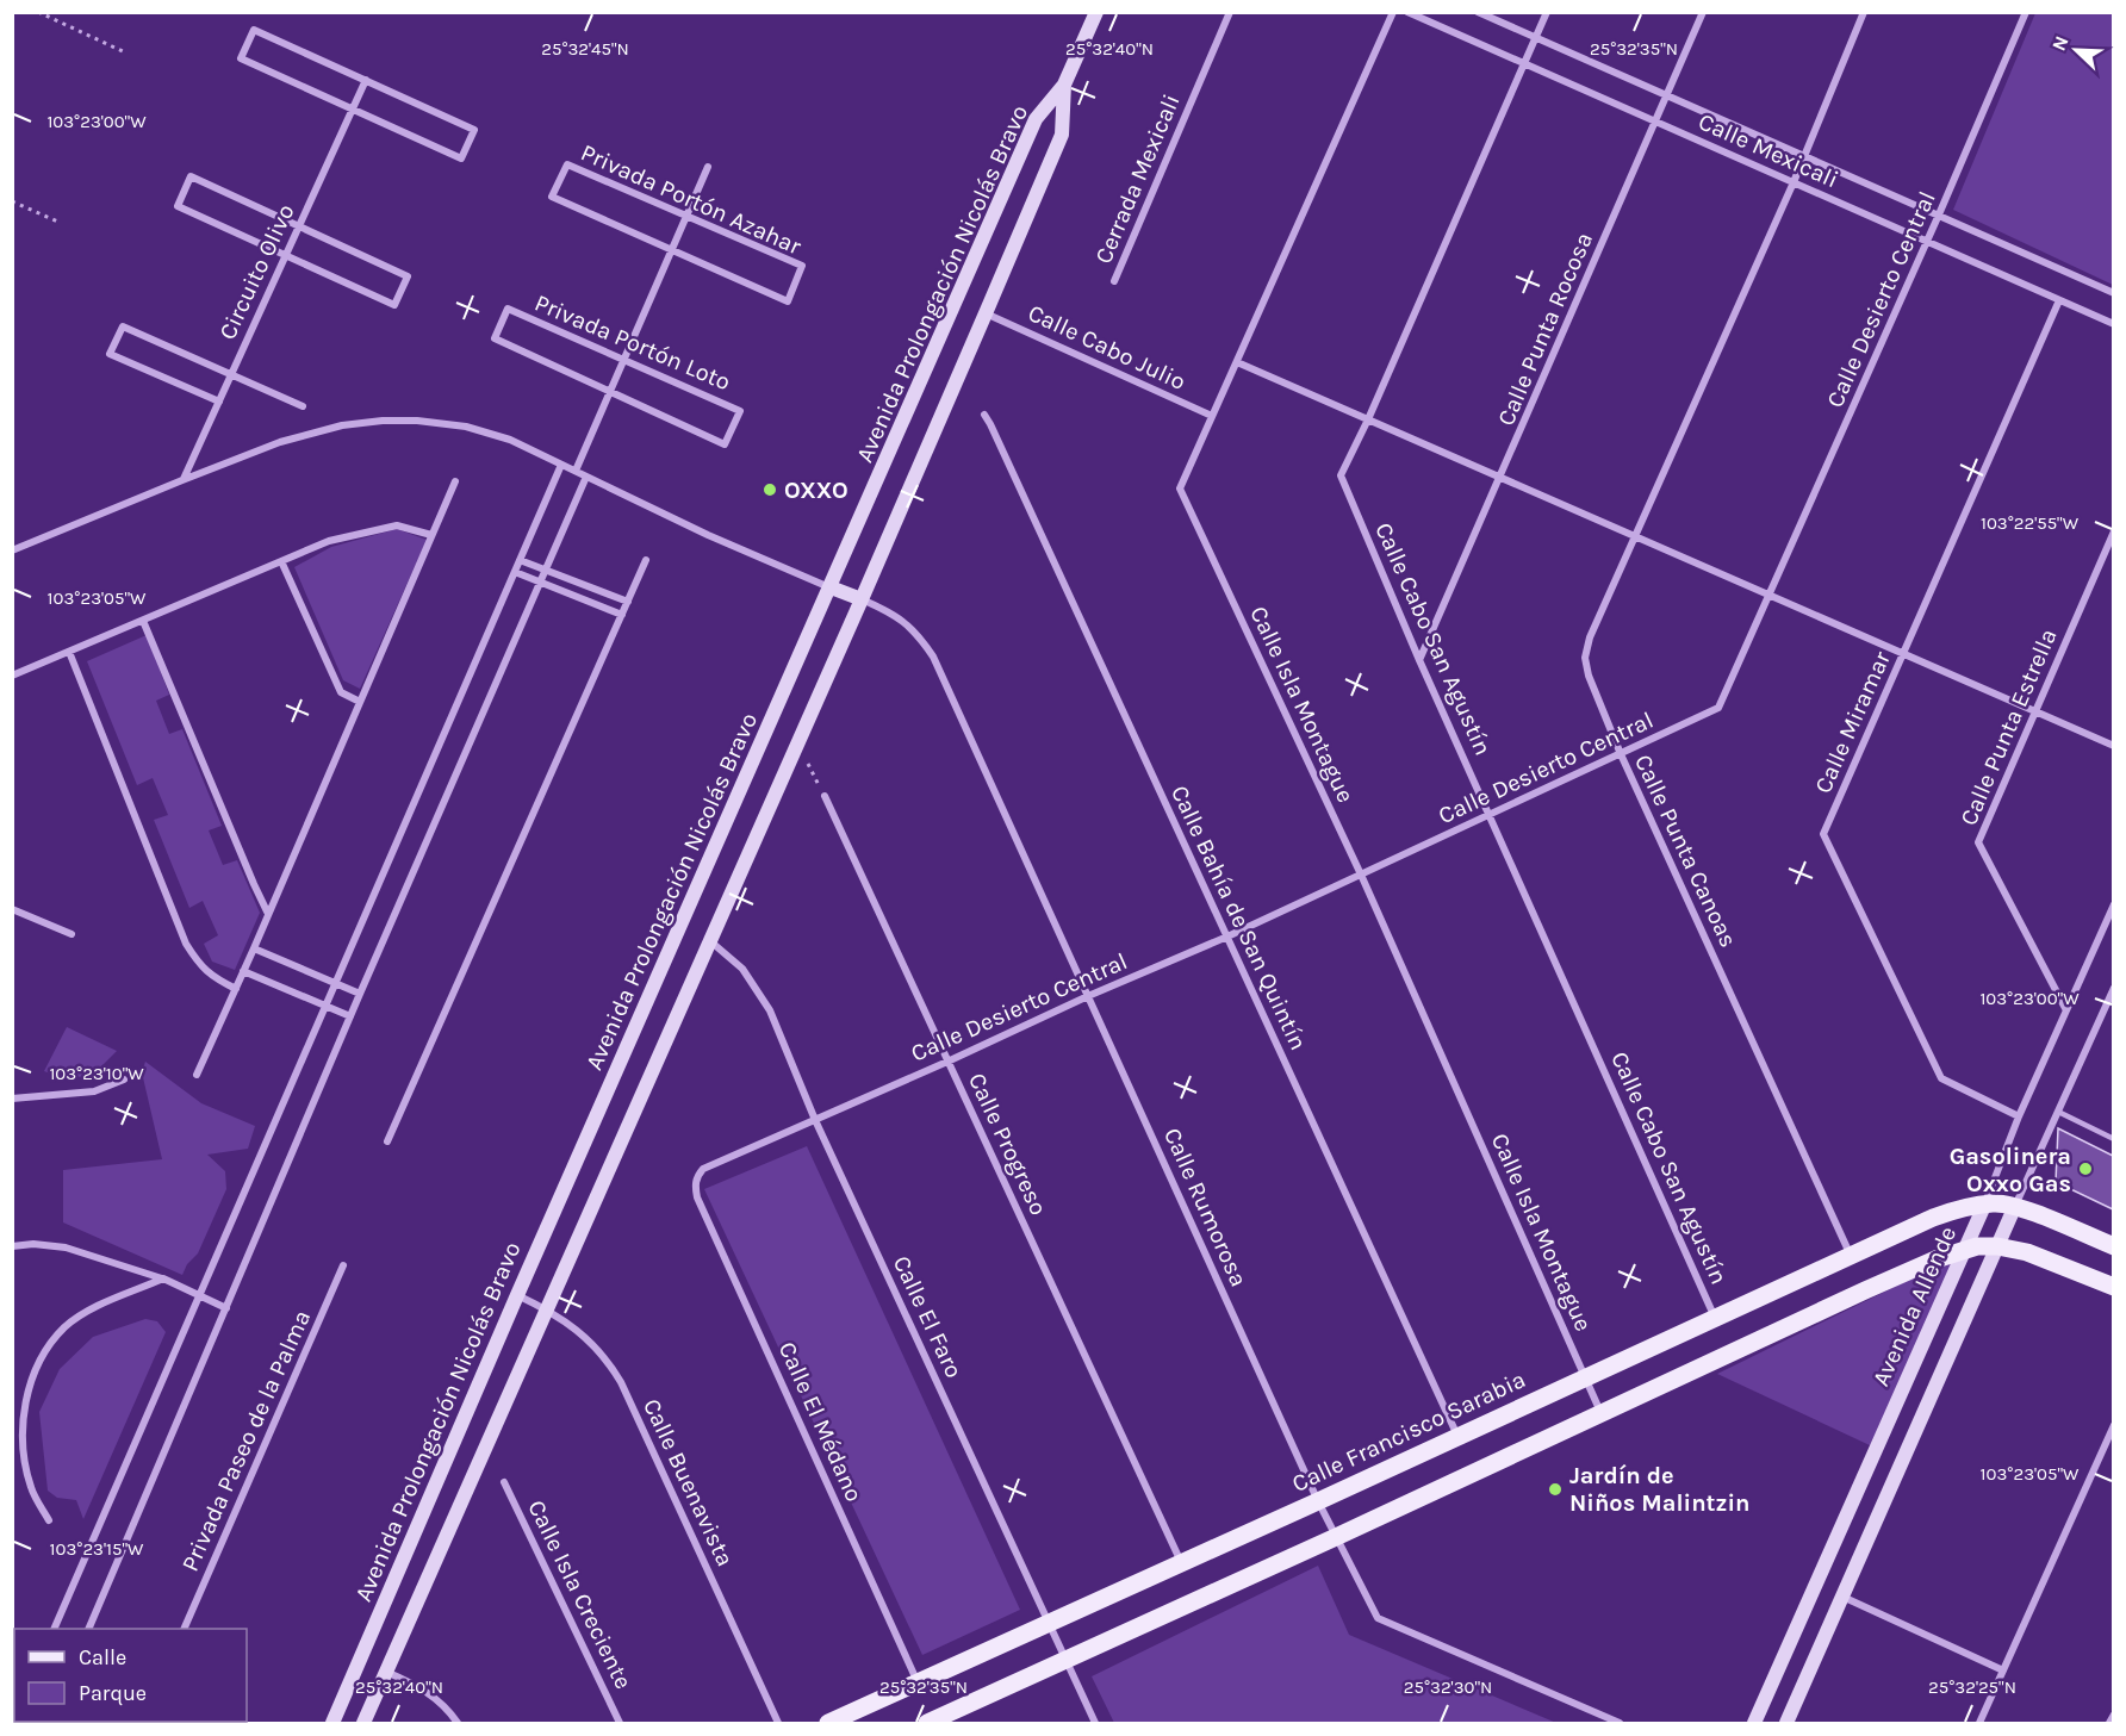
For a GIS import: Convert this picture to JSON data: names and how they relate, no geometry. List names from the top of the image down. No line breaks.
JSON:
{"streets":{"main road":["Avenida Prolongación Nicolás Bravo","Avenida Allende","Calle Francisco Sarabia"],"street":["Calle Mexicali","Cerrada Mexicali","Privada Portón Azahar","Circuito Olivo","Calle Desierto Central","Calle Punta Rocosa","Privada Portón Loto","Calle Cabo Julio","Calle Cabo San Agustín","Calle Isla Montague","Calle Miramar","Calle Punta Estrella","Calle Punta Canoas","Calle Bahía de San Quintín","Calle Progreso","Calle Rumorosa","Calle El Faro","Calle El Médano","Privada Paseo de la Palma","Calle Buenavista","Calle Isla Creciente"]},"crossings":[["Calle Mexicali","Calle Desierto Central"],["Calle Mexicali","Calle Punta Rocosa"],["Calle Mexicali","Calle Cabo San Agustín"],["Calle Mexicali","Calle Miramar"],["Calle Mexicali","Calle Punta Canoas"],["Avenida Prolongación Nicolás Bravo","Calle Cabo Julio"],["Avenida Prolongación Nicolás Bravo","Calle Rumorosa"],["Avenida Prolongación Nicolás Bravo","Calle El Faro"],["Avenida Prolongación Nicolás Bravo","Calle Buenavista"],["Calle Desierto Central","Calle Cabo San Agustín"],["Calle Desierto Central","Calle Isla Montague"],["Calle Desierto Central","Calle Punta Canoas"],["Calle Desierto Central","Calle Bahía de San Quintín"],["Calle Desierto Central","Calle Progreso"],["Calle Desierto Central","Calle Rumorosa"],["Calle Desierto Central","Calle El Faro"],["Calle Desierto Central","Calle El Médano"],["Calle Punta Rocosa","Calle Cabo San Agustín"],["Calle Cabo Julio","Calle Isla Montague"],["Calle Cabo San Agustín","Calle Francisco Sarabia"],["Calle Isla Montague","Calle Francisco Sarabia"],["Calle Miramar","Avenida Allende"],["Calle Punta Estrella","Avenida Allende"],["Calle Punta Canoas","Calle Francisco Sarabia"],["Calle Bahía de San Quintín","Calle Francisco Sarabia"],["Calle Progreso","Calle Francisco Sarabia"],["Calle Rumorosa","Calle Francisco Sarabia"],["Avenida Allende","Calle Francisco Sarabia"],["Calle El Faro","Calle Francisco Sarabia"],["Calle El Médano","Calle Francisco Sarabia"]],"places":["OXXO","Gasolinera Oxxo Gas","Jardín de Niños Malintzin"],"legend":["Calle","Parque"],"north":"top left","coordinates":["25°32'45\"N","25°32'40\"N","25°32'35\"N","103°23'00\"W","103°22'55\"W","103°23'05\"W","103°23'10\"W","103°23'15\"W","25°32'30\"N","25°32'25\"N"]}
